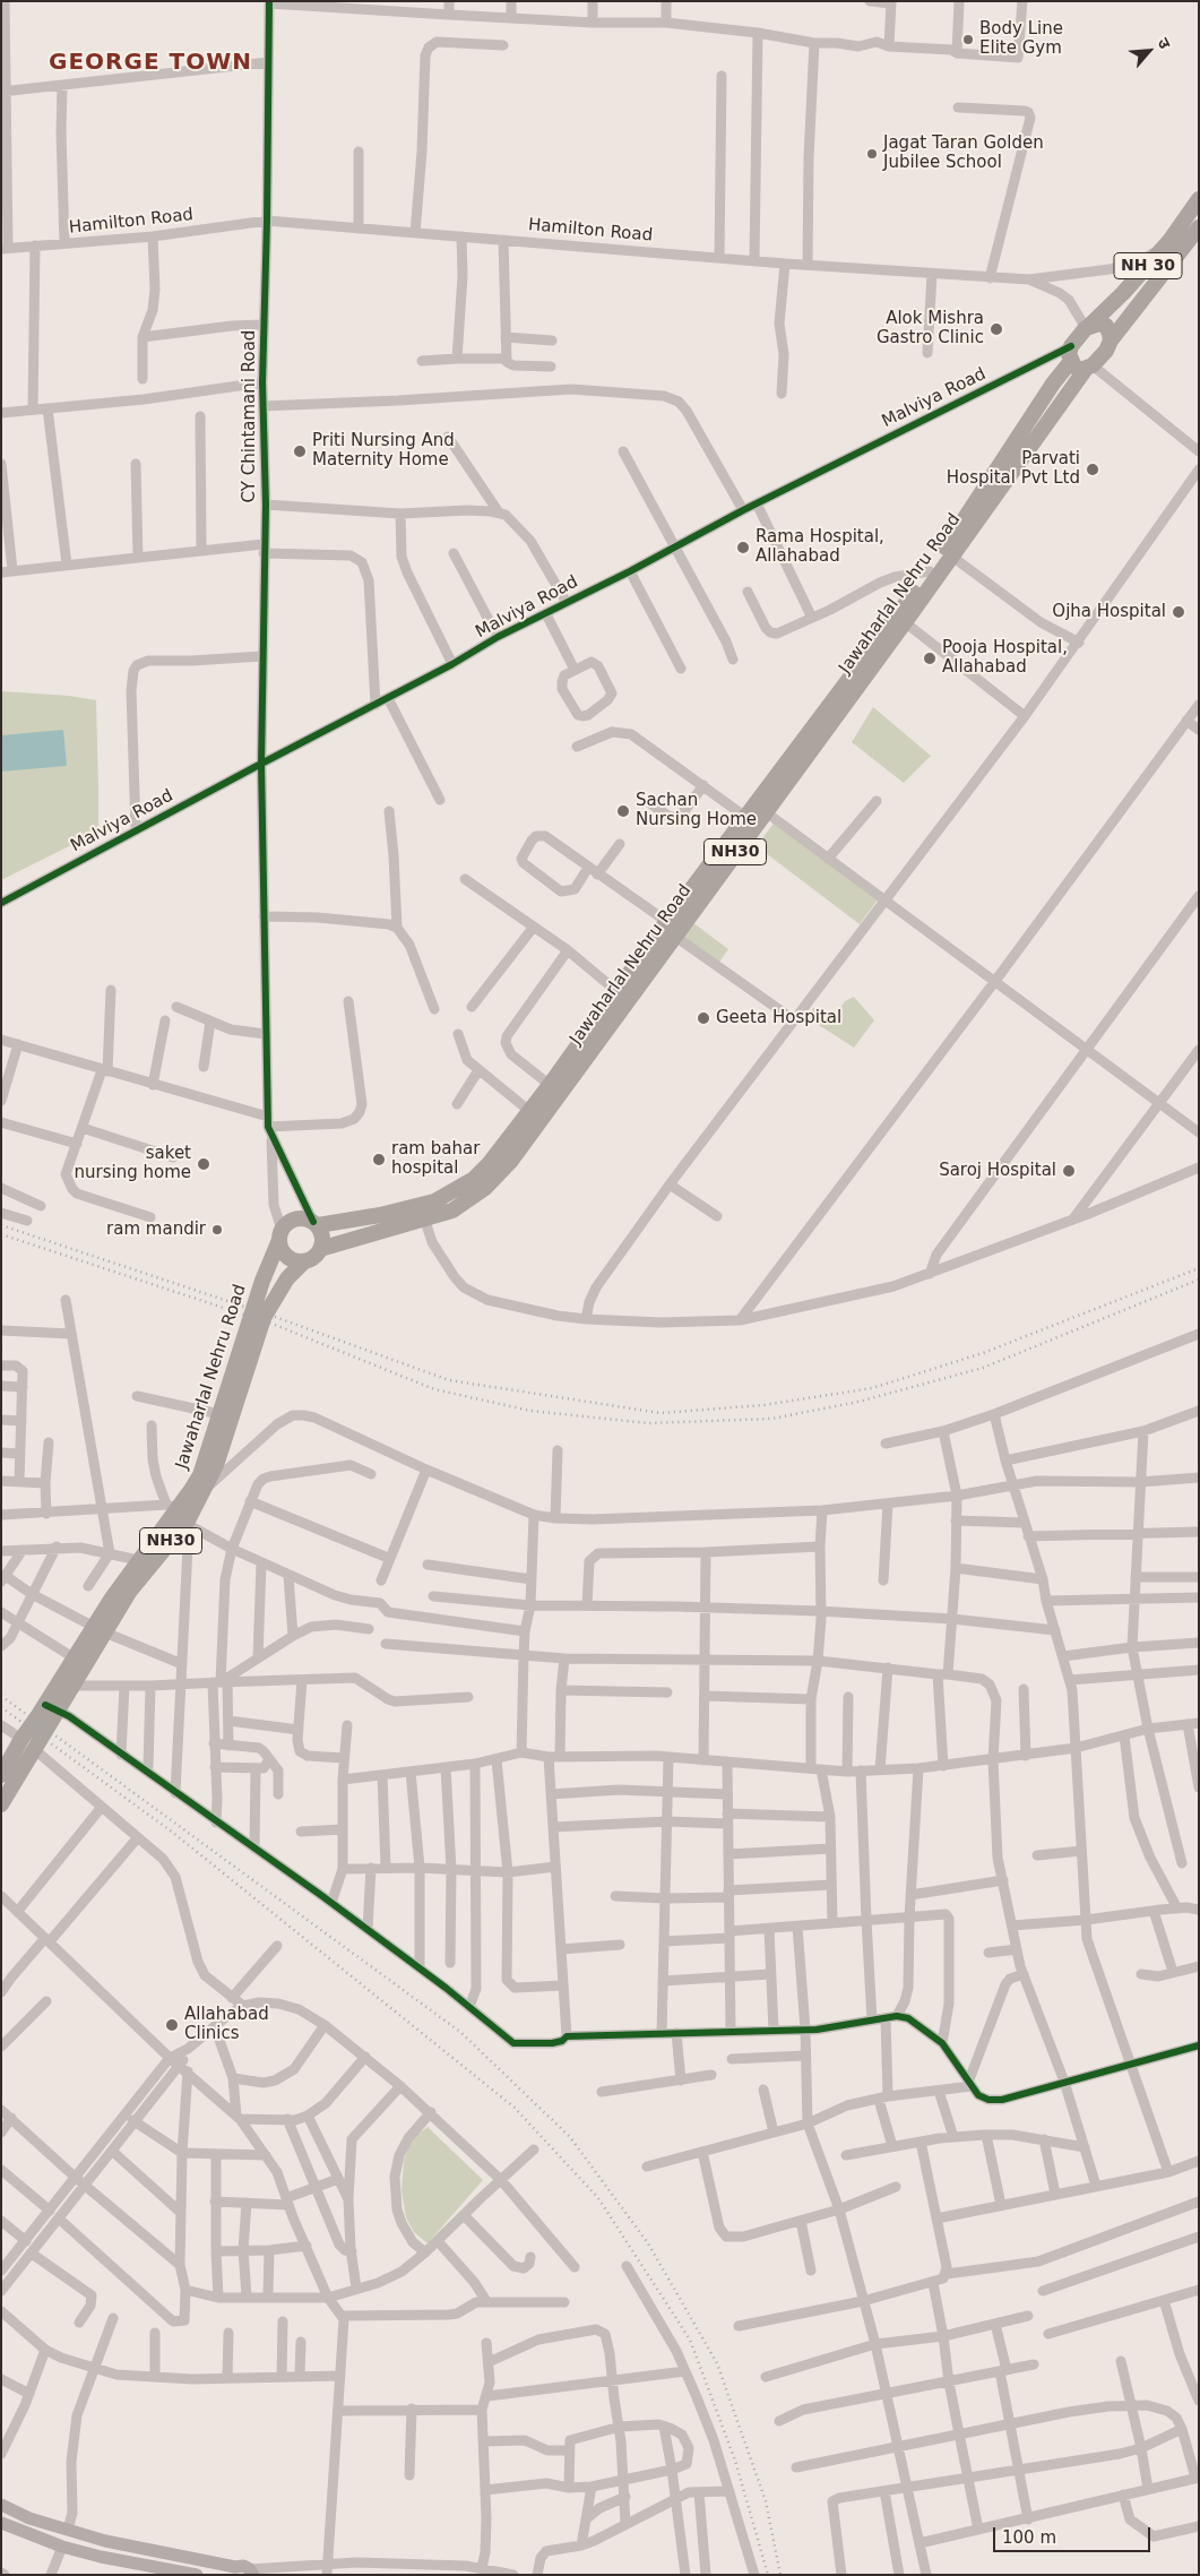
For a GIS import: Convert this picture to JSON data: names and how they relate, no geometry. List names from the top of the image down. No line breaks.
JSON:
{"streets":{"highway":["NH 30","Jawaharlal Nehru Road","NH30"],"street":["Hamilton Road","Malviya Road","CY Chintamani Road"]},"crossings":[["Hamilton Road","CY Chintamani Road"],["Hamilton Road","Jawaharlal Nehru Road"],["Malviya Road","CY Chintamani Road"],["Malviya Road","Jawaharlal Nehru Road"],["CY Chintamani Road","Jawaharlal Nehru Road"]],"districts":["GEORGE TOWN"],"places":["Body Line Elite Gym","Jagat Taran Golden Jubilee School","Alok Mishra Gastro Clinic","Priti Nursing And Maternity Home","Parvati Hospital Pvt Ltd","Rama Hospital, Allahabad","Ojha Hospital","Pooja Hospital, Allahabad","Sachan Nursing Home","Geeta Hospital","ram bahar hospital","saket nursing home","Saroj Hospital","ram mandir","Allahabad Clinics"],"scale_bar":"100 m","north":"top right"}
